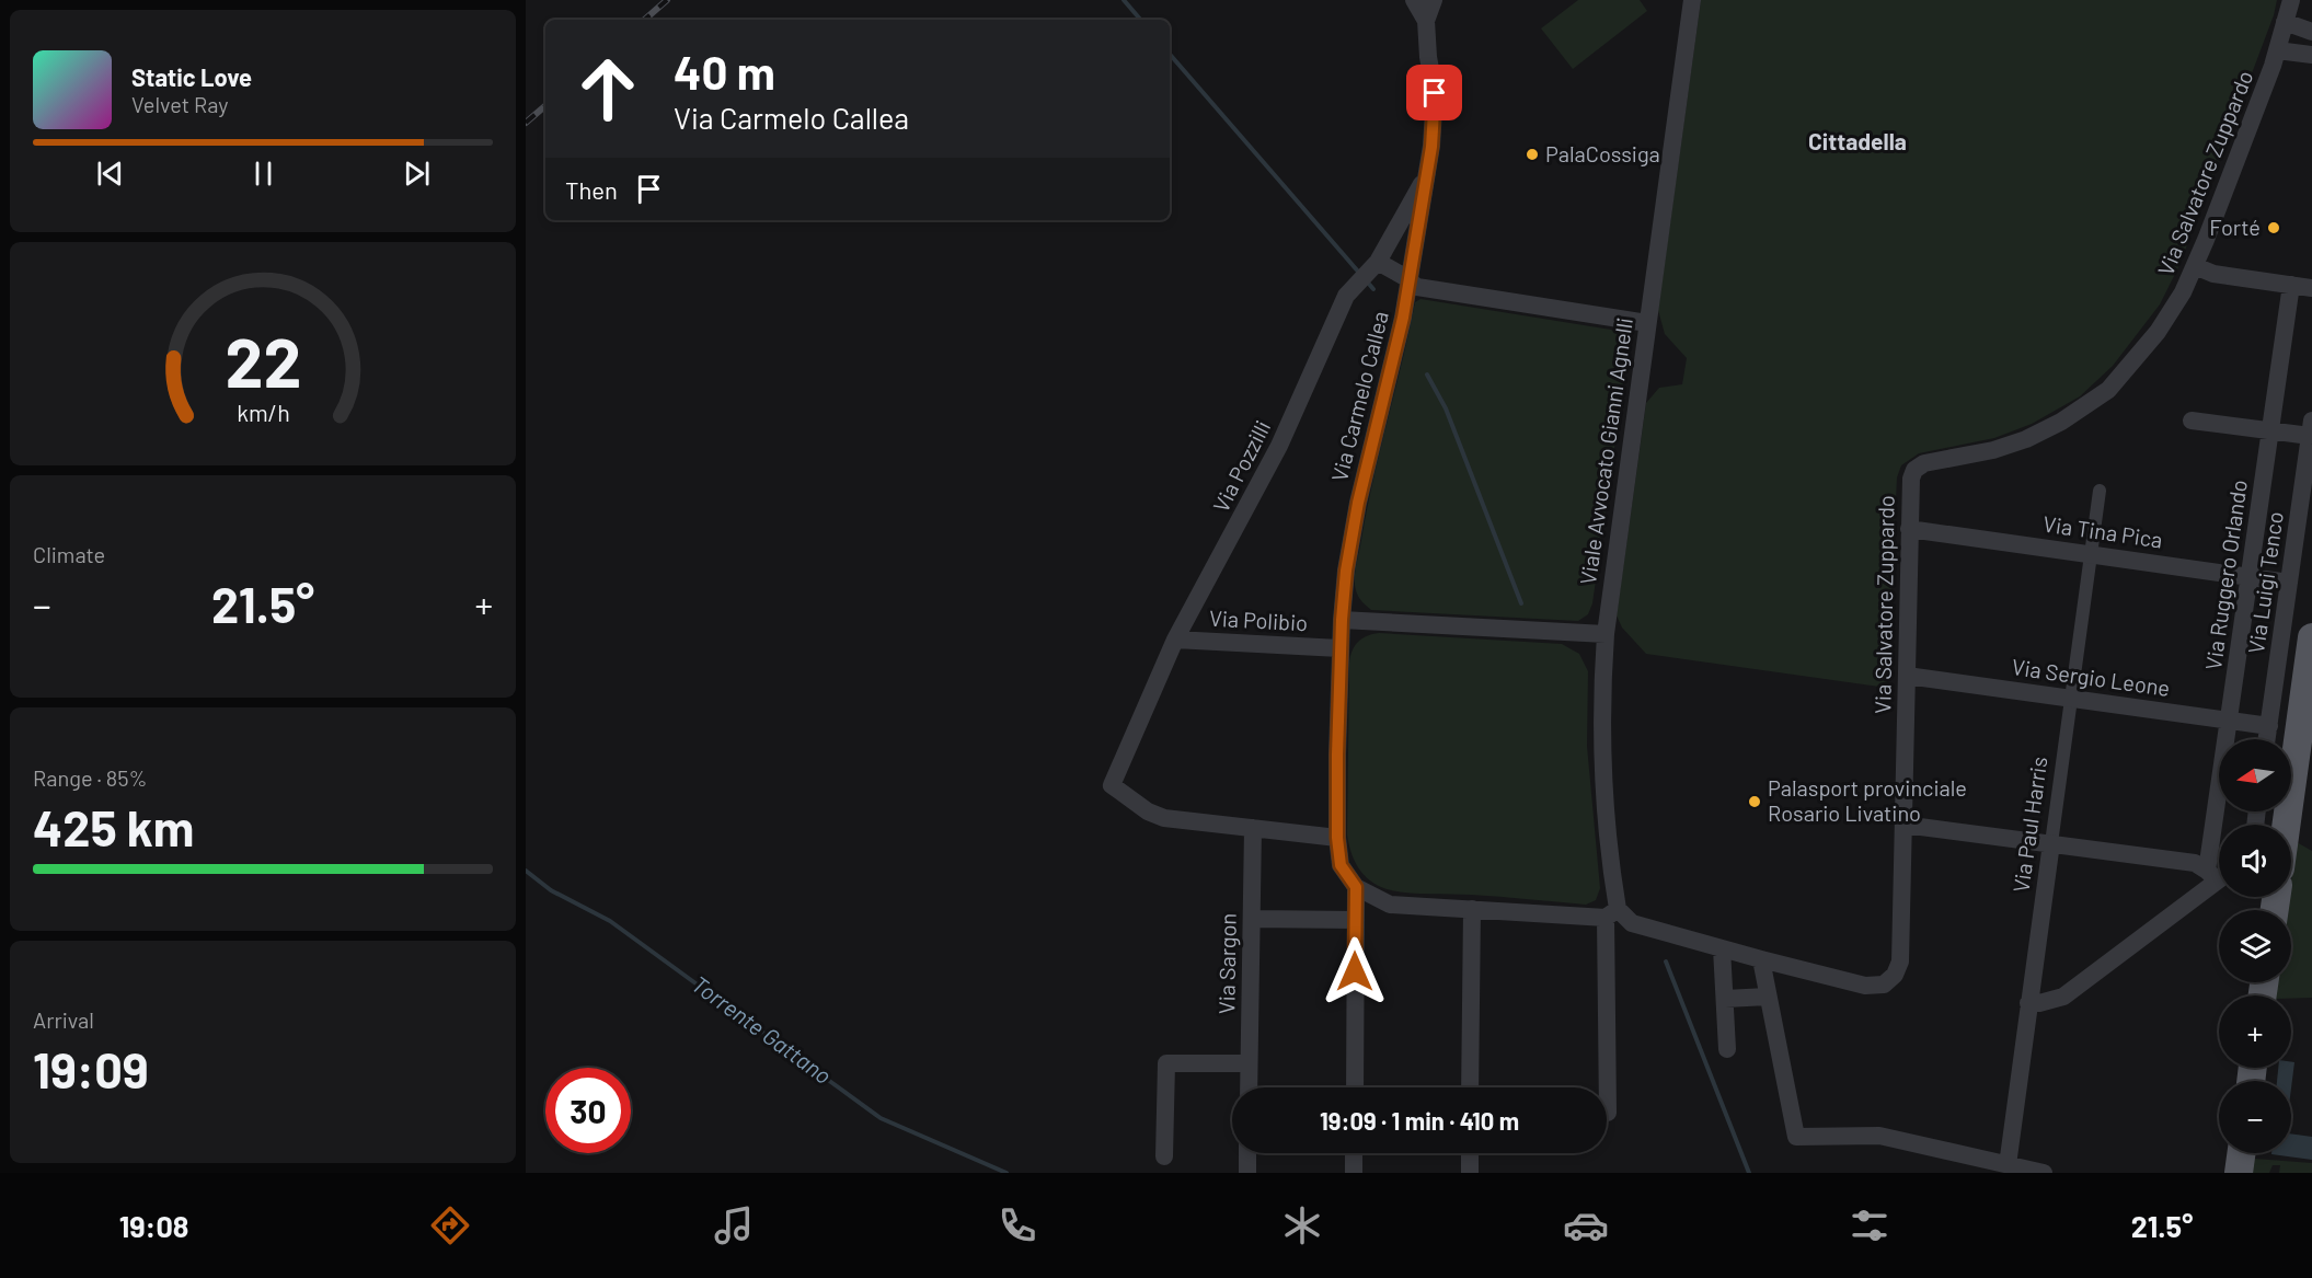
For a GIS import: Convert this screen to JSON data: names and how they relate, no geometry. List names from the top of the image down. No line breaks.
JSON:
{"streets":{"street":["Via Salvatore Zuppardo","Via Carmelo Callea","Viale Avvocato Gianni Agnelli","Via Pozzilli","Via Tina Pica","Via Ruggero Orlando","Via Luigi Tenco","Via Polibio","Via Sergio Leone","Via Paul Harris","Via Sargon"]},"crossings":[["Via Salvatore Zuppardo","Viale Avvocato Gianni Agnelli"],["Via Salvatore Zuppardo","Via Tina Pica"],["Via Salvatore Zuppardo","Via Sergio Leone"],["Via Carmelo Callea","Via Pozzilli"],["Via Carmelo Callea","Via Polibio"],["Via Pozzilli","Via Polibio"],["Via Pozzilli","Via Sargon"],["Via Tina Pica","Via Ruggero Orlando"],["Via Tina Pica","Via Luigi Tenco"],["Via Tina Pica","Via Paul Harris"],["Via Ruggero Orlando","Via Sergio Leone"],["Via Luigi Tenco","Via Sergio Leone"],["Via Sergio Leone","Via Paul Harris"]],"districts":["Cittadella"],"water":["Torrente Gattano"],"places":["PalaCossiga","Forté","Palasport provinciale Rosario Livatino"],"north":"left","page":{"turn":["40 m","Via Carmelo Callea"],"song":["Static Love","Velvet Ray"],"then":"Then","tile":["Climate",["Range · 85%","425 km"],["Arrival","19:09"]],"heat":["−","21.5°","+"],"map_buttons":["+","−"],"limit":"30","trip":"19:09 · 1 min · 410 m","tabs":["19:08","21.5°"],"gauge":["22","km/h"]}}
